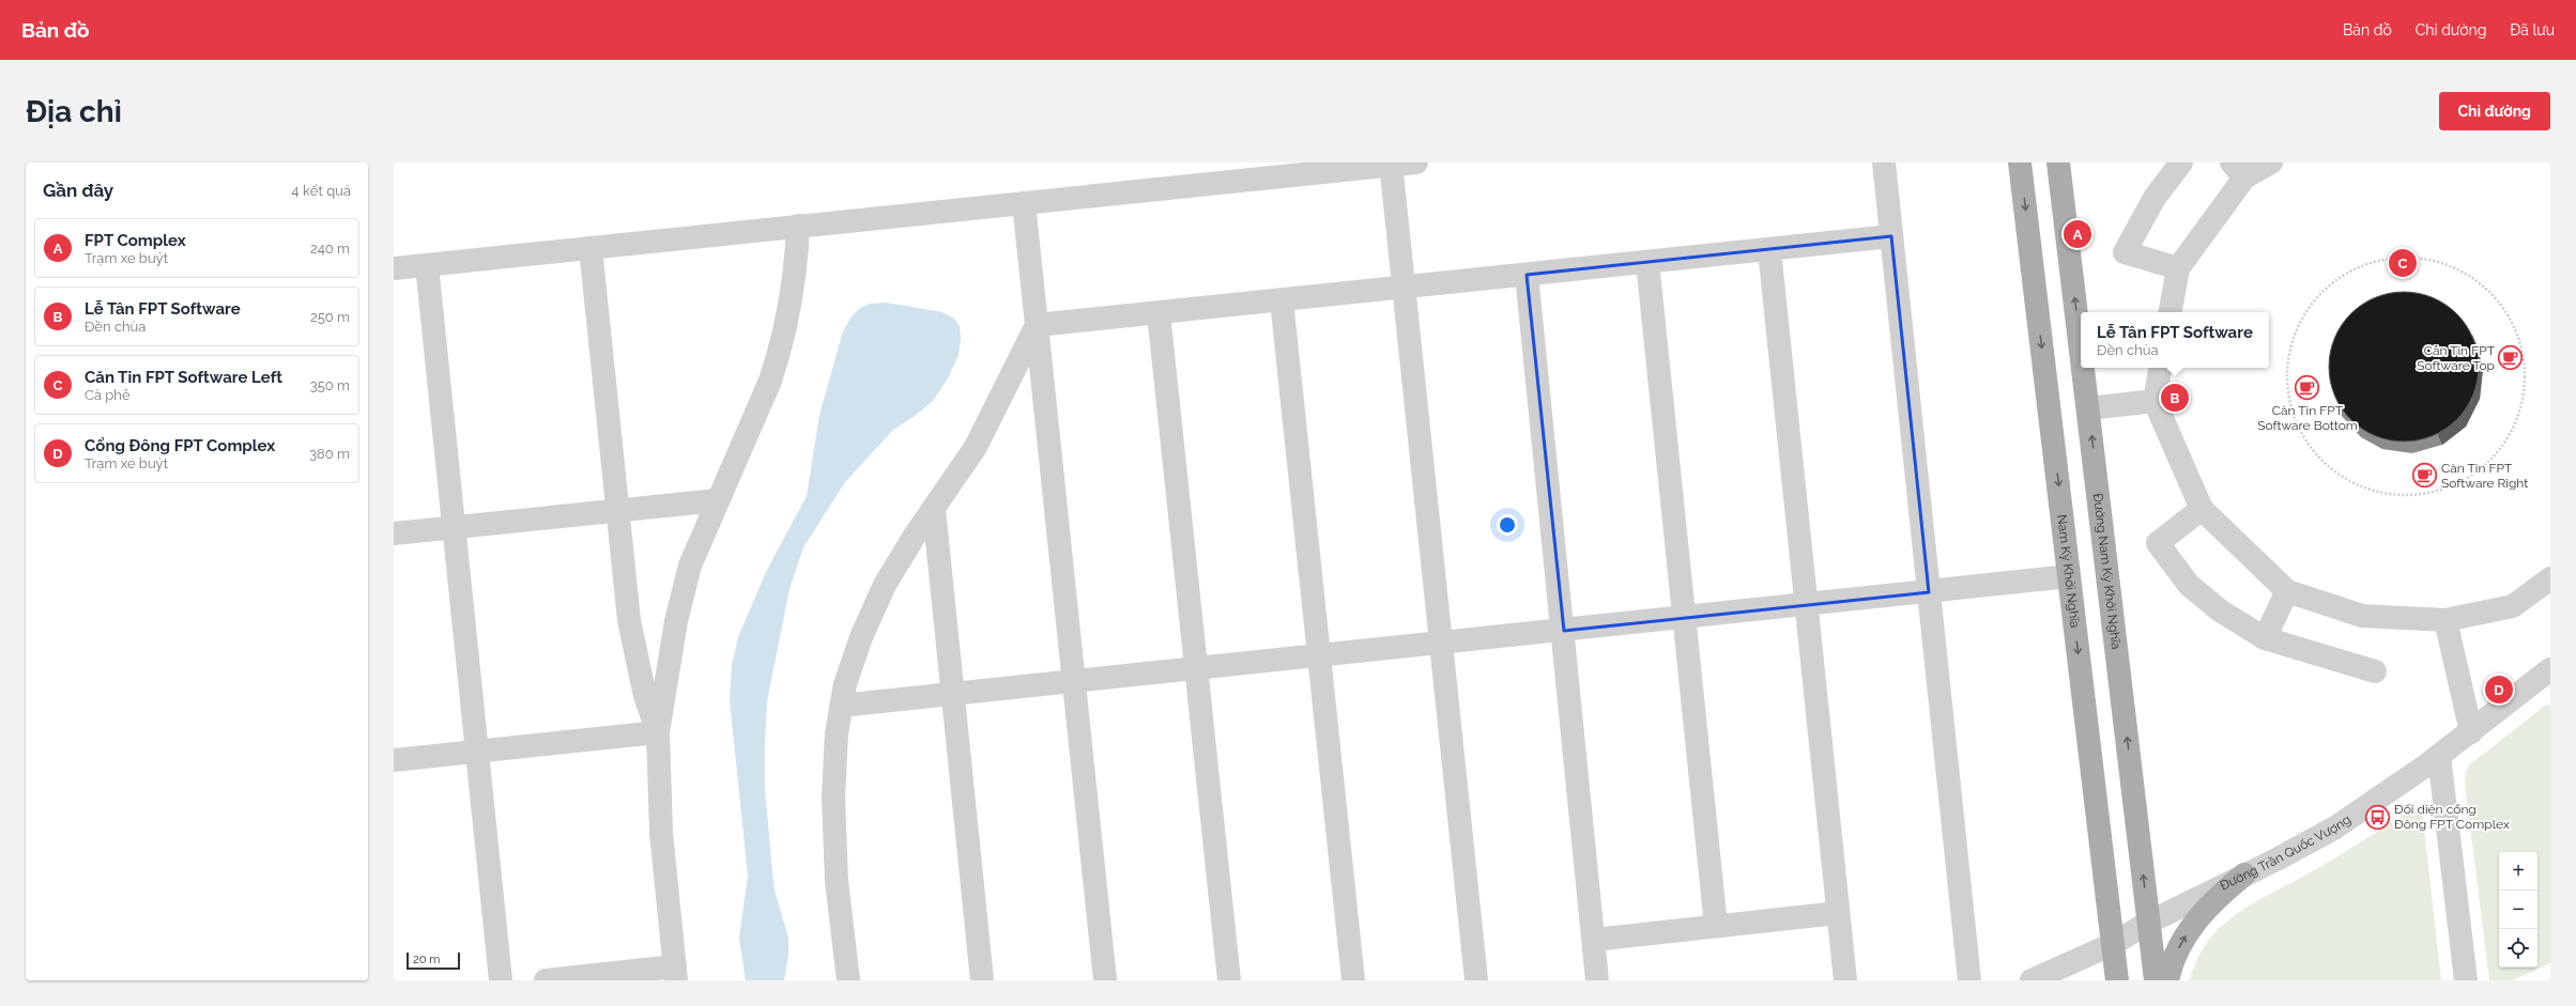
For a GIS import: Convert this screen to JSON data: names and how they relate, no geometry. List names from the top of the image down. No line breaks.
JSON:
{"streets":{"main road":["Nam Kỳ Khởi Nghĩa","Đường Nam Kỳ Khởi Nghĩa"],"street":["Đường Trần Quốc Vượng"]},"crossings":[["Nam Kỳ Khởi Nghĩa","Đường Trần Quốc Vượng"],["Đường Nam Kỳ Khởi Nghĩa","Đường Trần Quốc Vượng"]],"one_way":["Nam Kỳ Khởi Nghĩa","Đường Nam Kỳ Khởi Nghĩa"],"places":{"cafe":["Căn Tin FPT Software Top","Căn Tin FPT Software Bottom","Căn Tin FPT Software Right"],"bus stop":["Đối diện cổng Đông FPT Complex"]},"scale_bar":"20 m","page":{"header":"Bản đồ","nav":["Bản đồ","Chỉ đường","Đã lưu"],"buttons":"Chỉ đường","title":"Địa chỉ","heading":["Gần đây","4 kết quả"],"list":[{"mark":"A","name":"FPT Complex","note":"Trạm xe buýt","value":"240 m"},{"mark":"B","name":"Lễ Tân FPT Software","note":"Đền chùa","value":"250 m"},{"mark":"C","name":"Căn Tin FPT Software Left","note":"Cà phê","value":"350 m"},{"mark":"D","name":"Cổng Đông FPT Complex","note":"Trạm xe buýt","value":"380 m"}],"pins":["A","C","B","D"],"popup":["Lễ Tân FPT Software","Đền chùa"],"map_buttons":["+","−"],"scale":"20 m"}}
